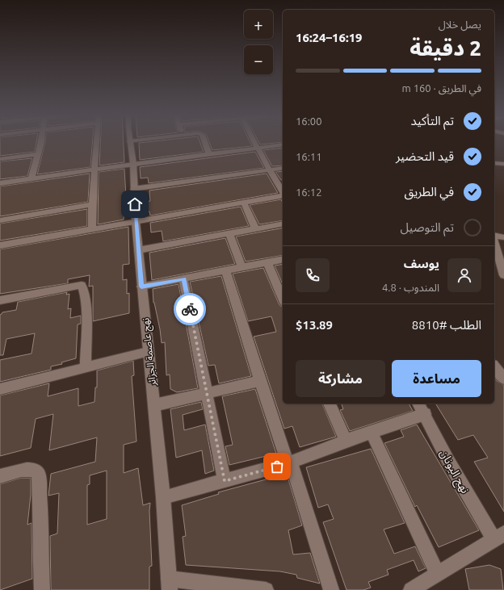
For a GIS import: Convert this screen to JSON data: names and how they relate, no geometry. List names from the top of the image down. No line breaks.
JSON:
{"streets":{"street":["نهج عاصمة الجزائر","نهج اليونان"]},"page":{"map_buttons":["+","−"],"heading":["2 دقيقة","يصل خلال","16:19–16:24"],"panel":["يوسف","المندوب · 4.8","الطلب #8810","$13.89"],"bar":"في الطريق · 160 m","list":[["تم التأكيد","16:00"],["قيد التحضير","16:11"],["في الطريق","16:12"],"تم التوصيل"],"buttons":["مساعدة","مشاركة"]}}
